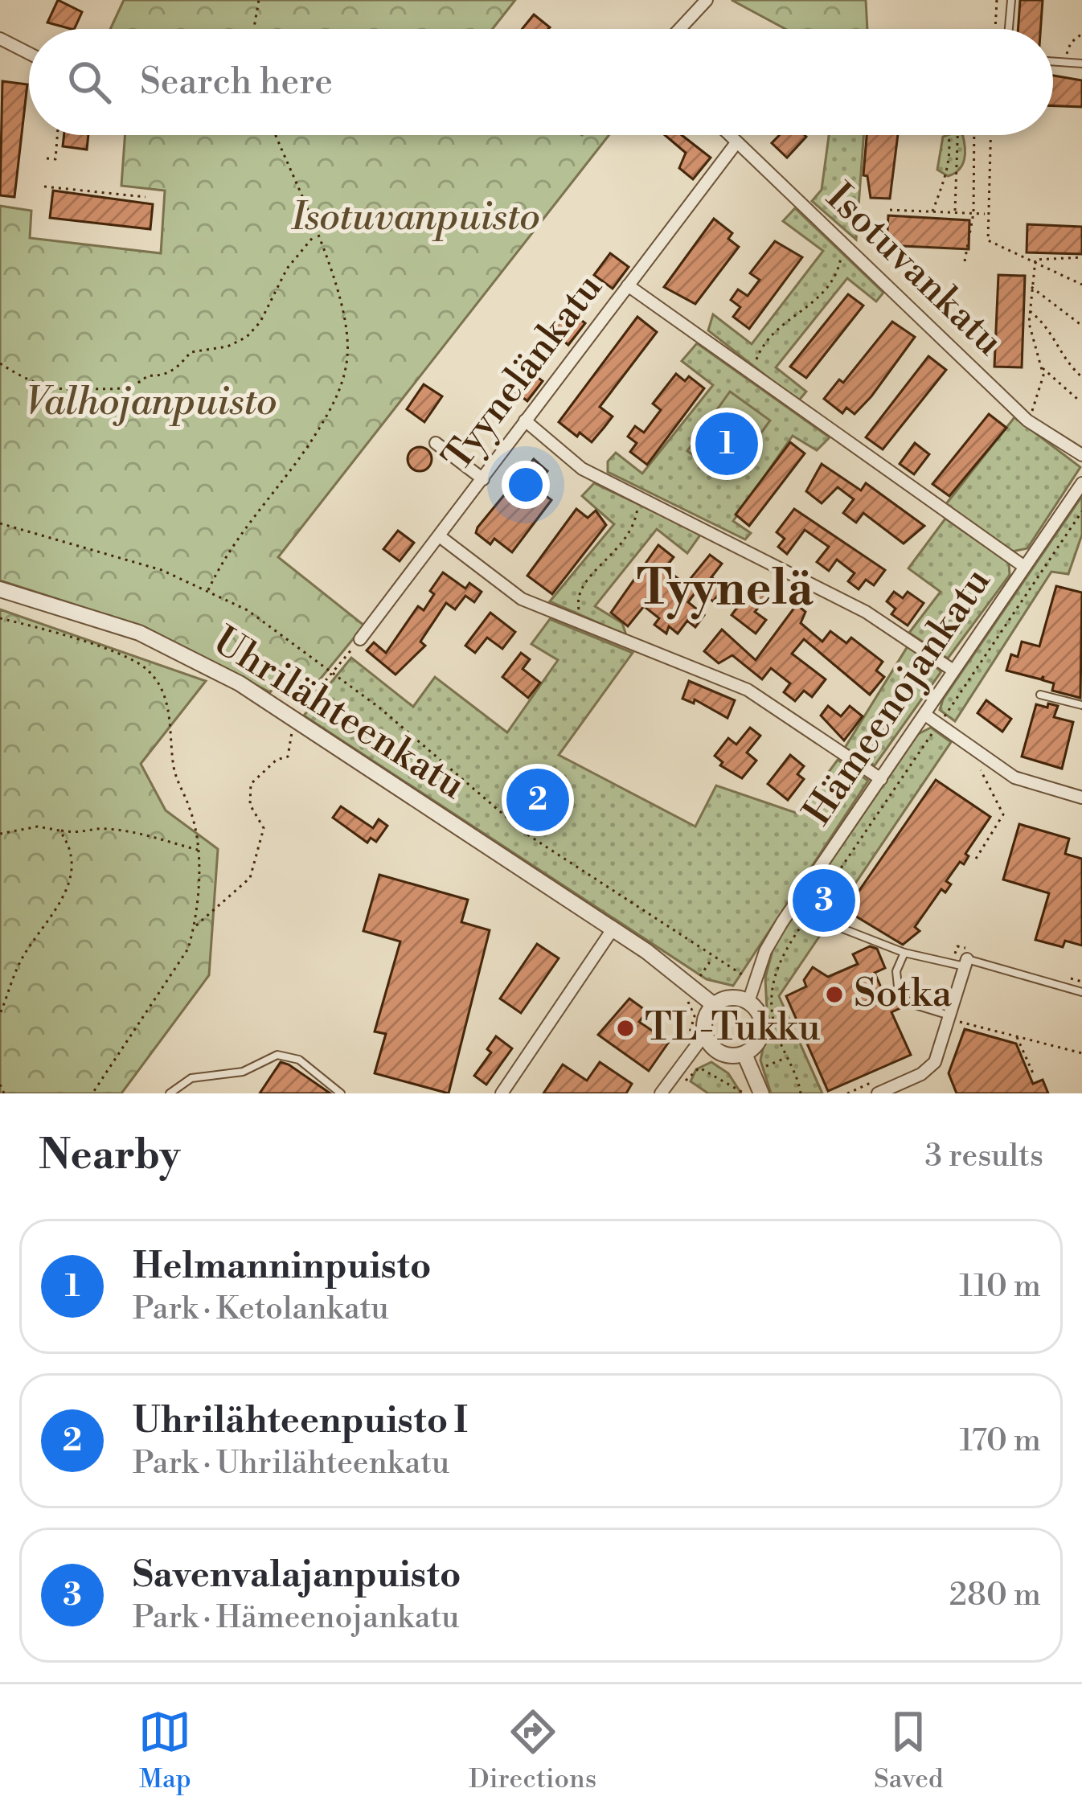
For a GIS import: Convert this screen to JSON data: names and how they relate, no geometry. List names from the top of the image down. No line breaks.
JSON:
{"streets":{"street":["Isotuvankatu","Tyynelänkatu","Hämeenojankatu","Uhrilähteenkatu"]},"crossings":[["Isotuvankatu","Tyynelänkatu"],["Hämeenojankatu","Uhrilähteenkatu"]],"districts":["Tyynelä"],"parks":["Isotuvanpuisto","Valhojanpuisto"],"places":["Sotka","TL-Tukku"],"page":{"search":"Search here","pins":["1","2","3"],"heading":["Nearby","3 results"],"list":[{"mark":"1","name":"Helmanninpuisto","note":"Park · Ketolankatu","value":"110 m"},{"mark":"2","name":"Uhrilähteenpuisto I","note":"Park · Uhrilähteenkatu","value":"170 m"},{"mark":"3","name":"Savenvalajanpuisto","note":"Park · Hämeenojankatu","value":"280 m"}],"nav":["Map","Directions","Saved"]}}
